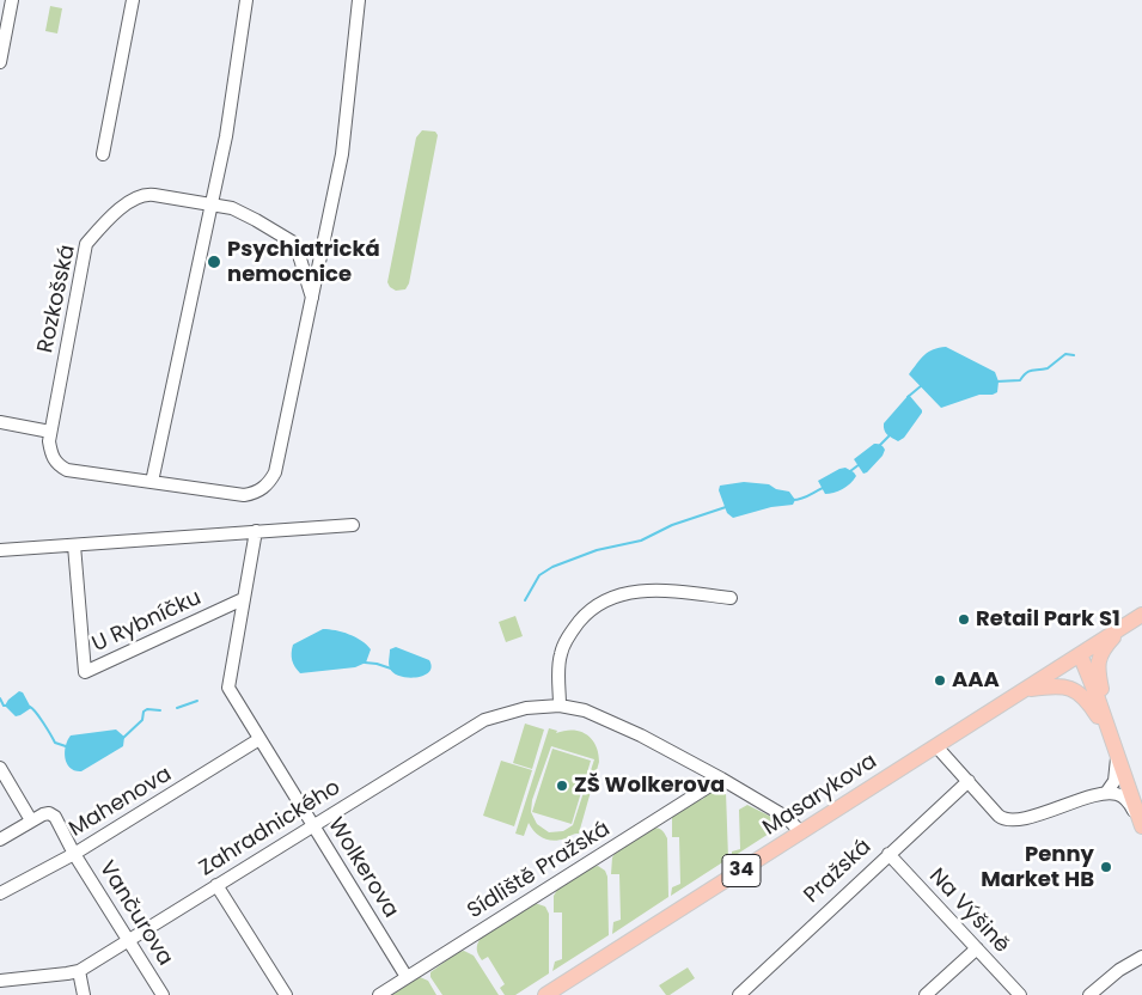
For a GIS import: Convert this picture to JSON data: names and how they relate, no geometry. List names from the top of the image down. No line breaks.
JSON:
{"streets":{"main road":["Masarykova","34"],"street":["Rozkošská","U Rybníčku","Mahenova","Zahradnického","Wolkerova","Sídliště Pražská","Pražská","Na Výšině","Vančurova"]},"crossings":[["U Rybníčku","Wolkerova"],["Masarykova","Zahradnického"],["Masarykova","34"],["Masarykova","Pražská"],["Mahenova","Wolkerova"],["Mahenova","Vančurova"],["Zahradnického","Wolkerova"],["Zahradnického","Sídliště Pražská"],["Zahradnického","Vančurova"],["Wolkerova","Sídliště Pražská"],["34","Pražská"],["Pražská","Na Výšině"]],"places":["Psychiatrická nemocnice","Retail Park S1","AAA","ZŠ Wolkerova","Penny Market HB"]}
